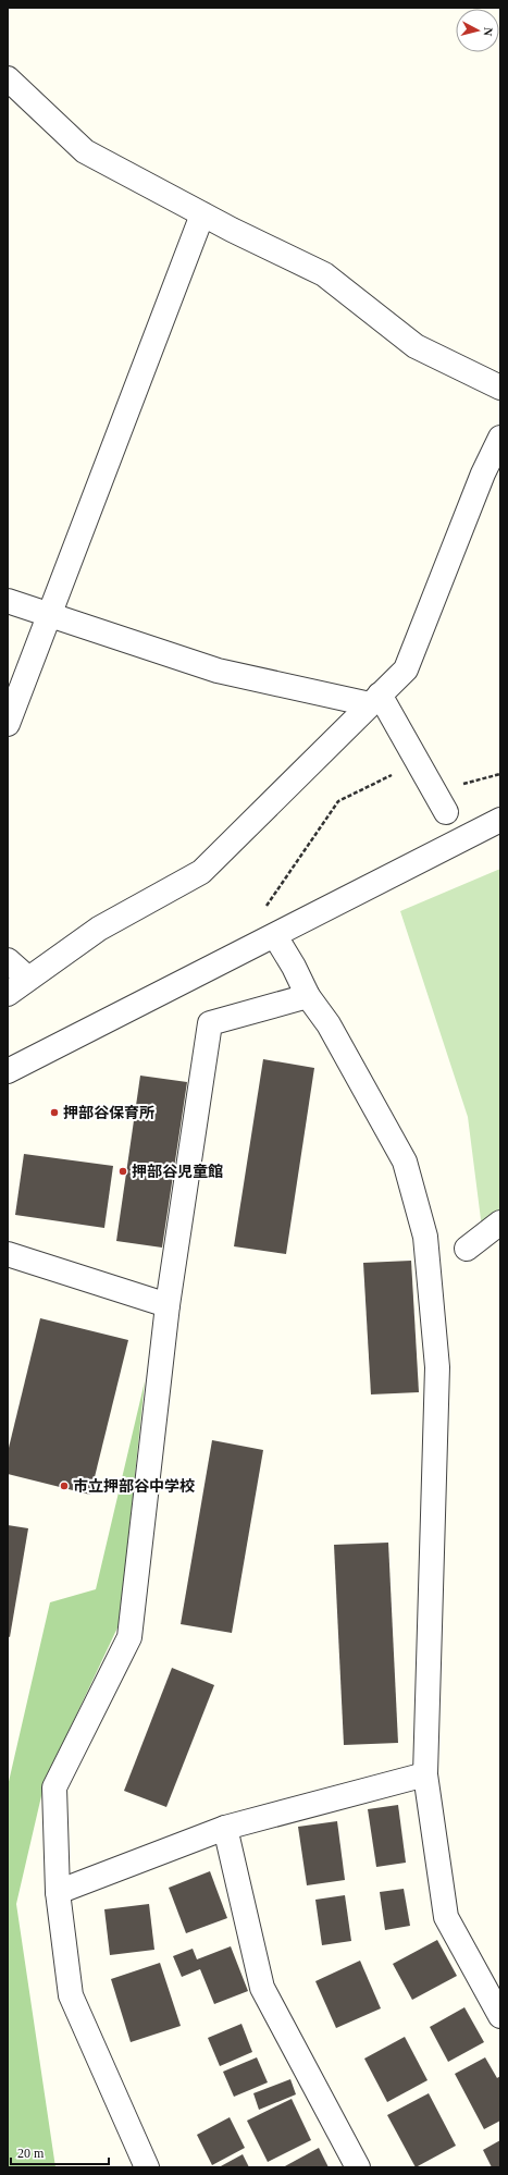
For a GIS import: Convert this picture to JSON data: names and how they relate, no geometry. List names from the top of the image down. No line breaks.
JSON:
{"places":["押部谷保育所","押部谷児童館","市立押部谷中学校"],"scale_bar":"20 m","north":"right"}
